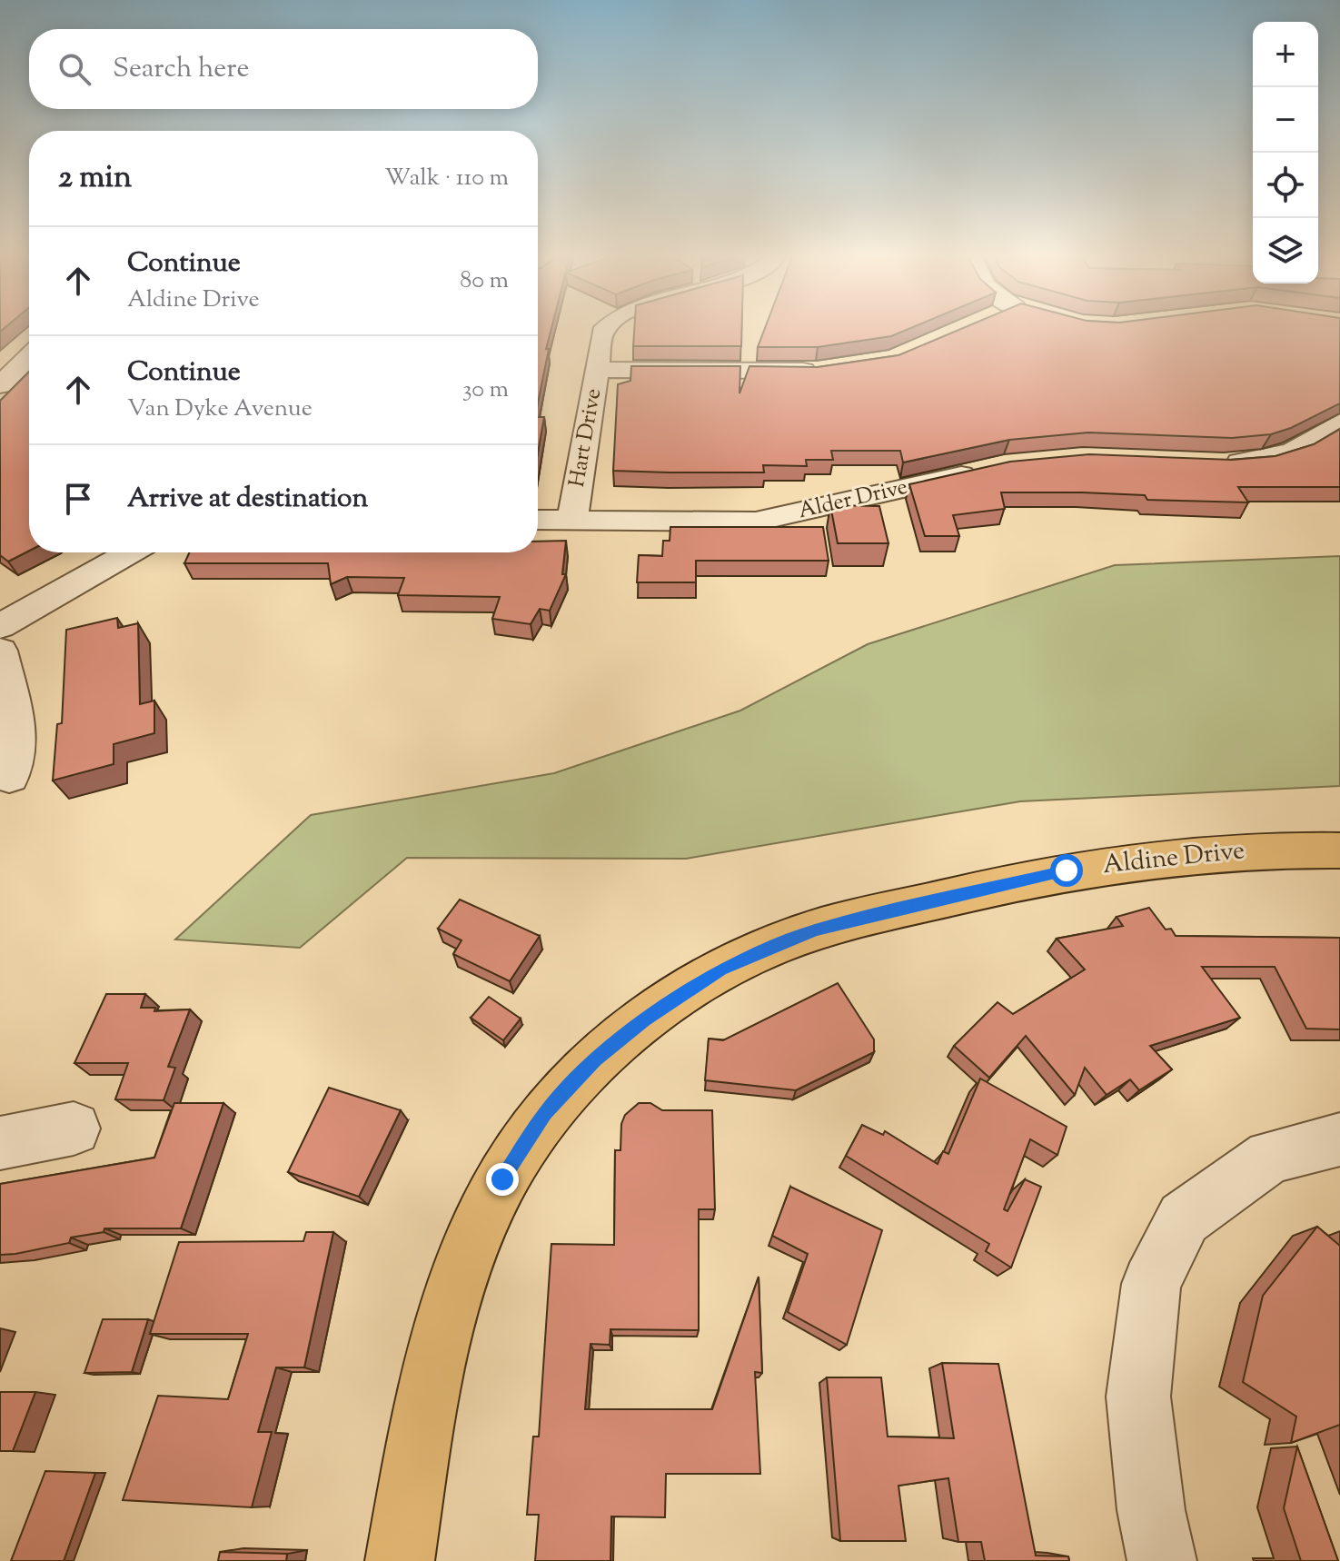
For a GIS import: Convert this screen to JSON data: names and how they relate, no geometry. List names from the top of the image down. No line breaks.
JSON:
{"streets":{"main road":["Aldine Drive"],"street":["Hart Drive","Alder Drive"]},"crossings":[["Hart Drive","Alder Drive"]],"page":{"map_buttons":["+","−"],"search":"Search here","heading":["2 min","Walk · 110 m"],"list":[["Continue","Aldine Drive","80 m"],["Continue","Van Dyke Avenue","30 m"],"Arrive at destination"]}}
